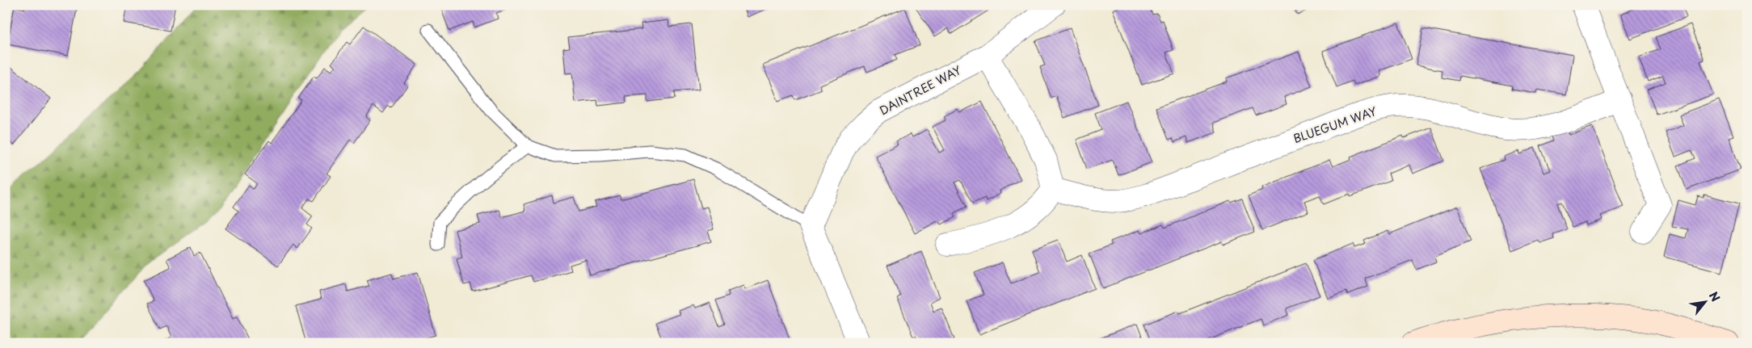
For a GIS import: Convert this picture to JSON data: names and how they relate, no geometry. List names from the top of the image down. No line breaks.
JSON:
{"streets":{"street":["DAINTREE WAY","BLUEGUM WAY"]},"north":"top right"}
